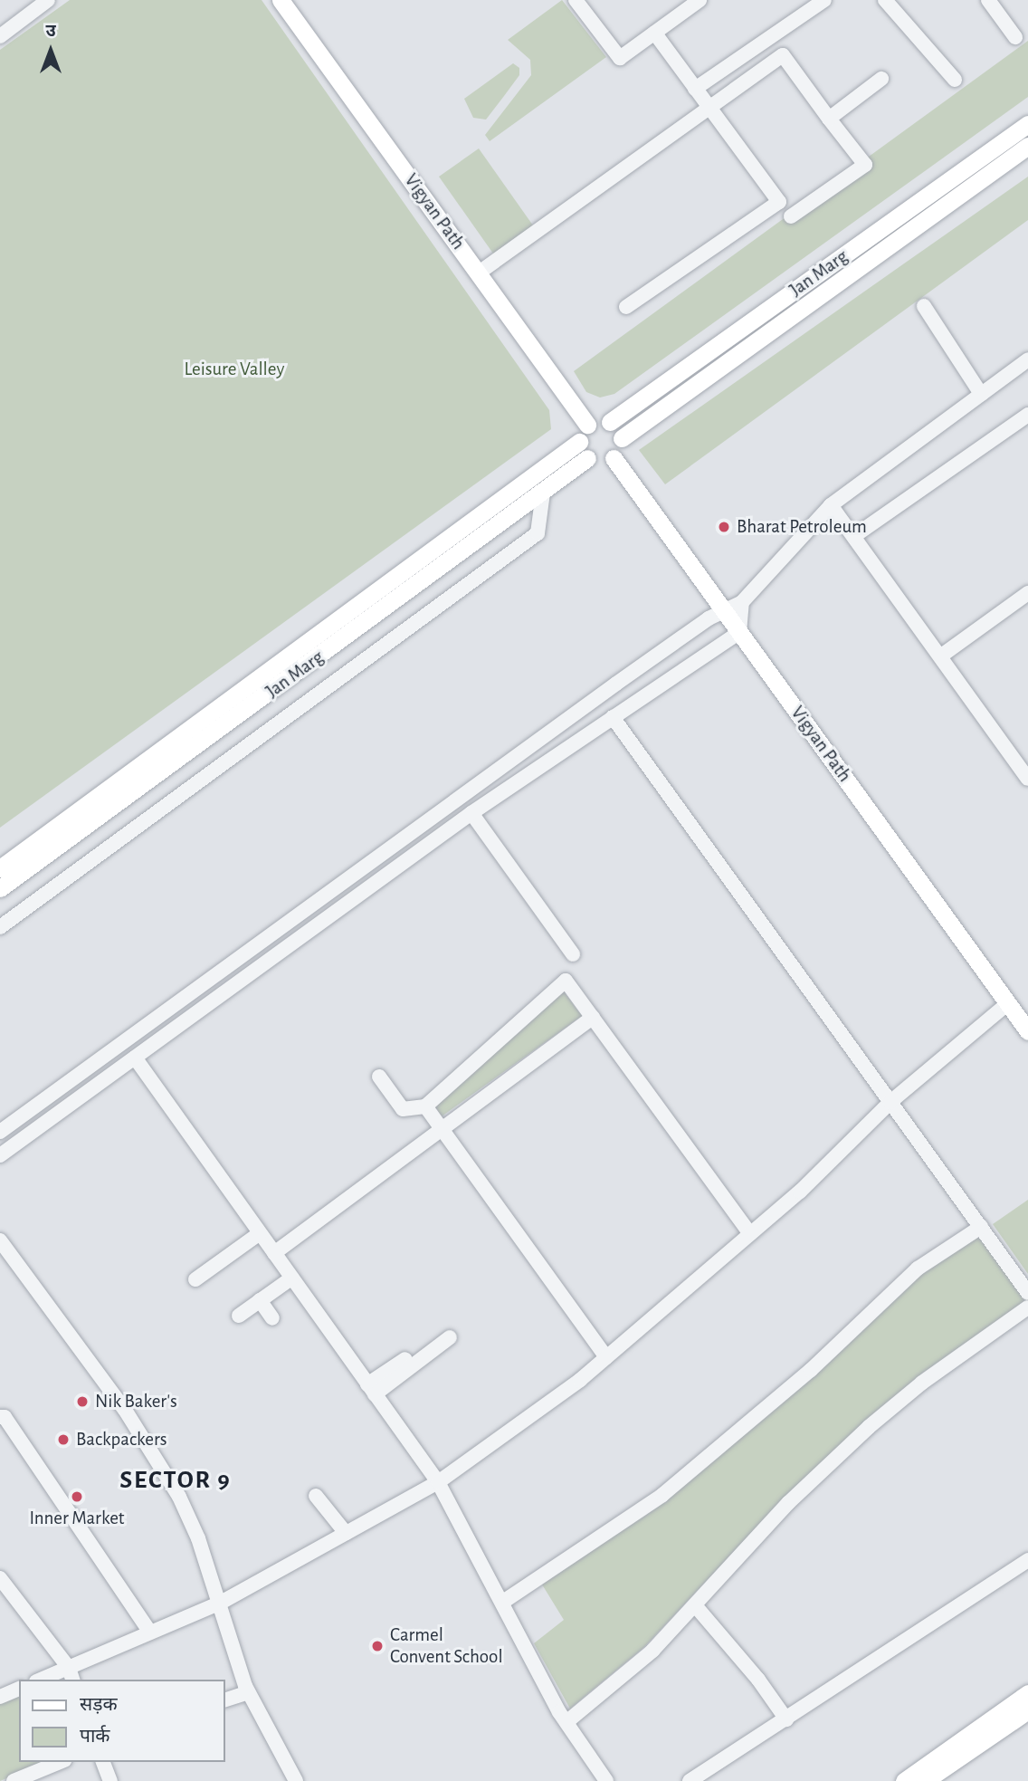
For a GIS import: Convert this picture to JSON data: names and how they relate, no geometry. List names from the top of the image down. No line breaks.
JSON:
{"streets":{"main road":["Vigyan Path","Jan Marg"]},"crossings":[["Vigyan Path","Jan Marg"]],"districts":["SECTOR 9"],"parks":["Leisure Valley"],"places":["Bharat Petroleum","Nik Baker's","Backpackers","Inner Market","Carmel Convent School"],"legend":["सड़क","पार्क"],"north":"top"}
